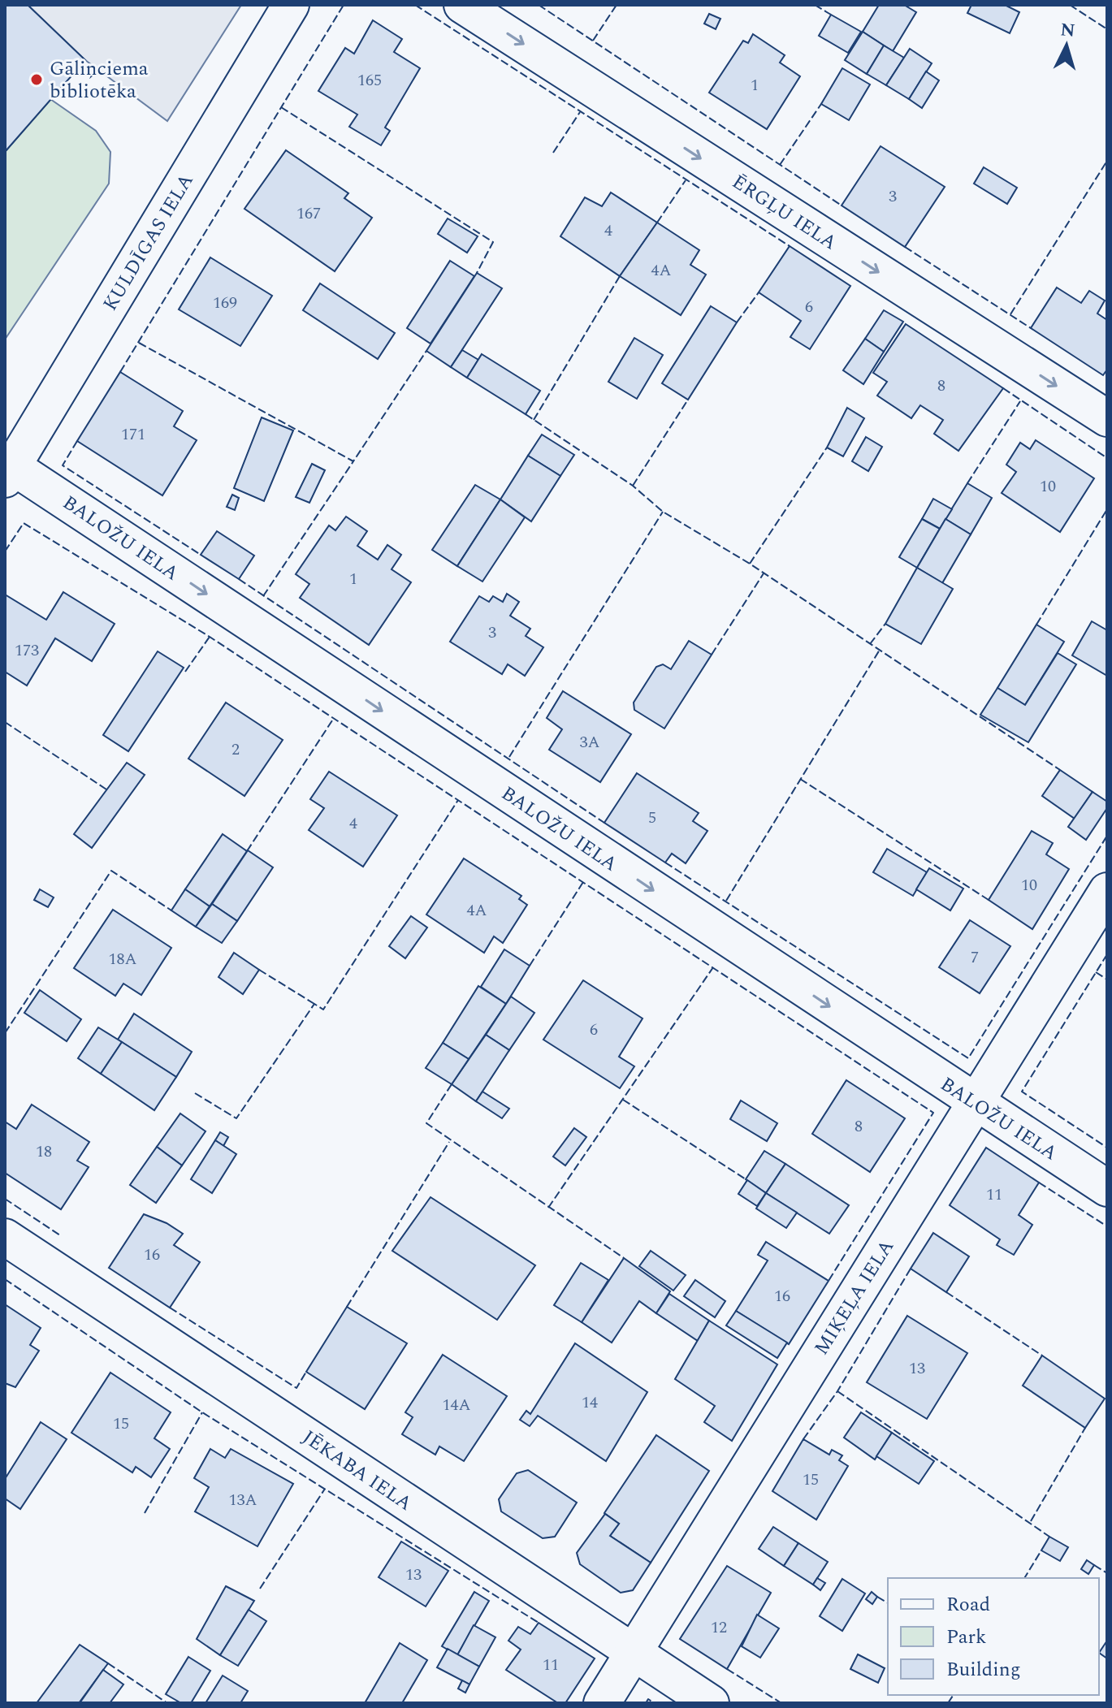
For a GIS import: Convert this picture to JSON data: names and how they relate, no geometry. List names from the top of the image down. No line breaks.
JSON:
{"streets":{"street":["ĒRGĻU IELA","KULDĪGAS IELA","BALOŽU IELA","MIĶEĻA IELA","JĒKABA IELA"]},"crossings":[["KULDĪGAS IELA","BALOŽU IELA"],["BALOŽU IELA","MIĶEĻA IELA"],["MIĶEĻA IELA","JĒKABA IELA"]],"one_way":["ĒRGĻU IELA","BALOŽU IELA"],"places":["Gāliņciema bibliotēka"],"house_numbers":["165","1","3","167","4","4A","169","6","8","171","10","1","3","173","3A","2","5","4","10","4A","7","18A","6","8","18","11","16","16","13","14","14A","15","15","13A","13","12","11"],"legend":["Road","Park","Building"],"north":"top"}
